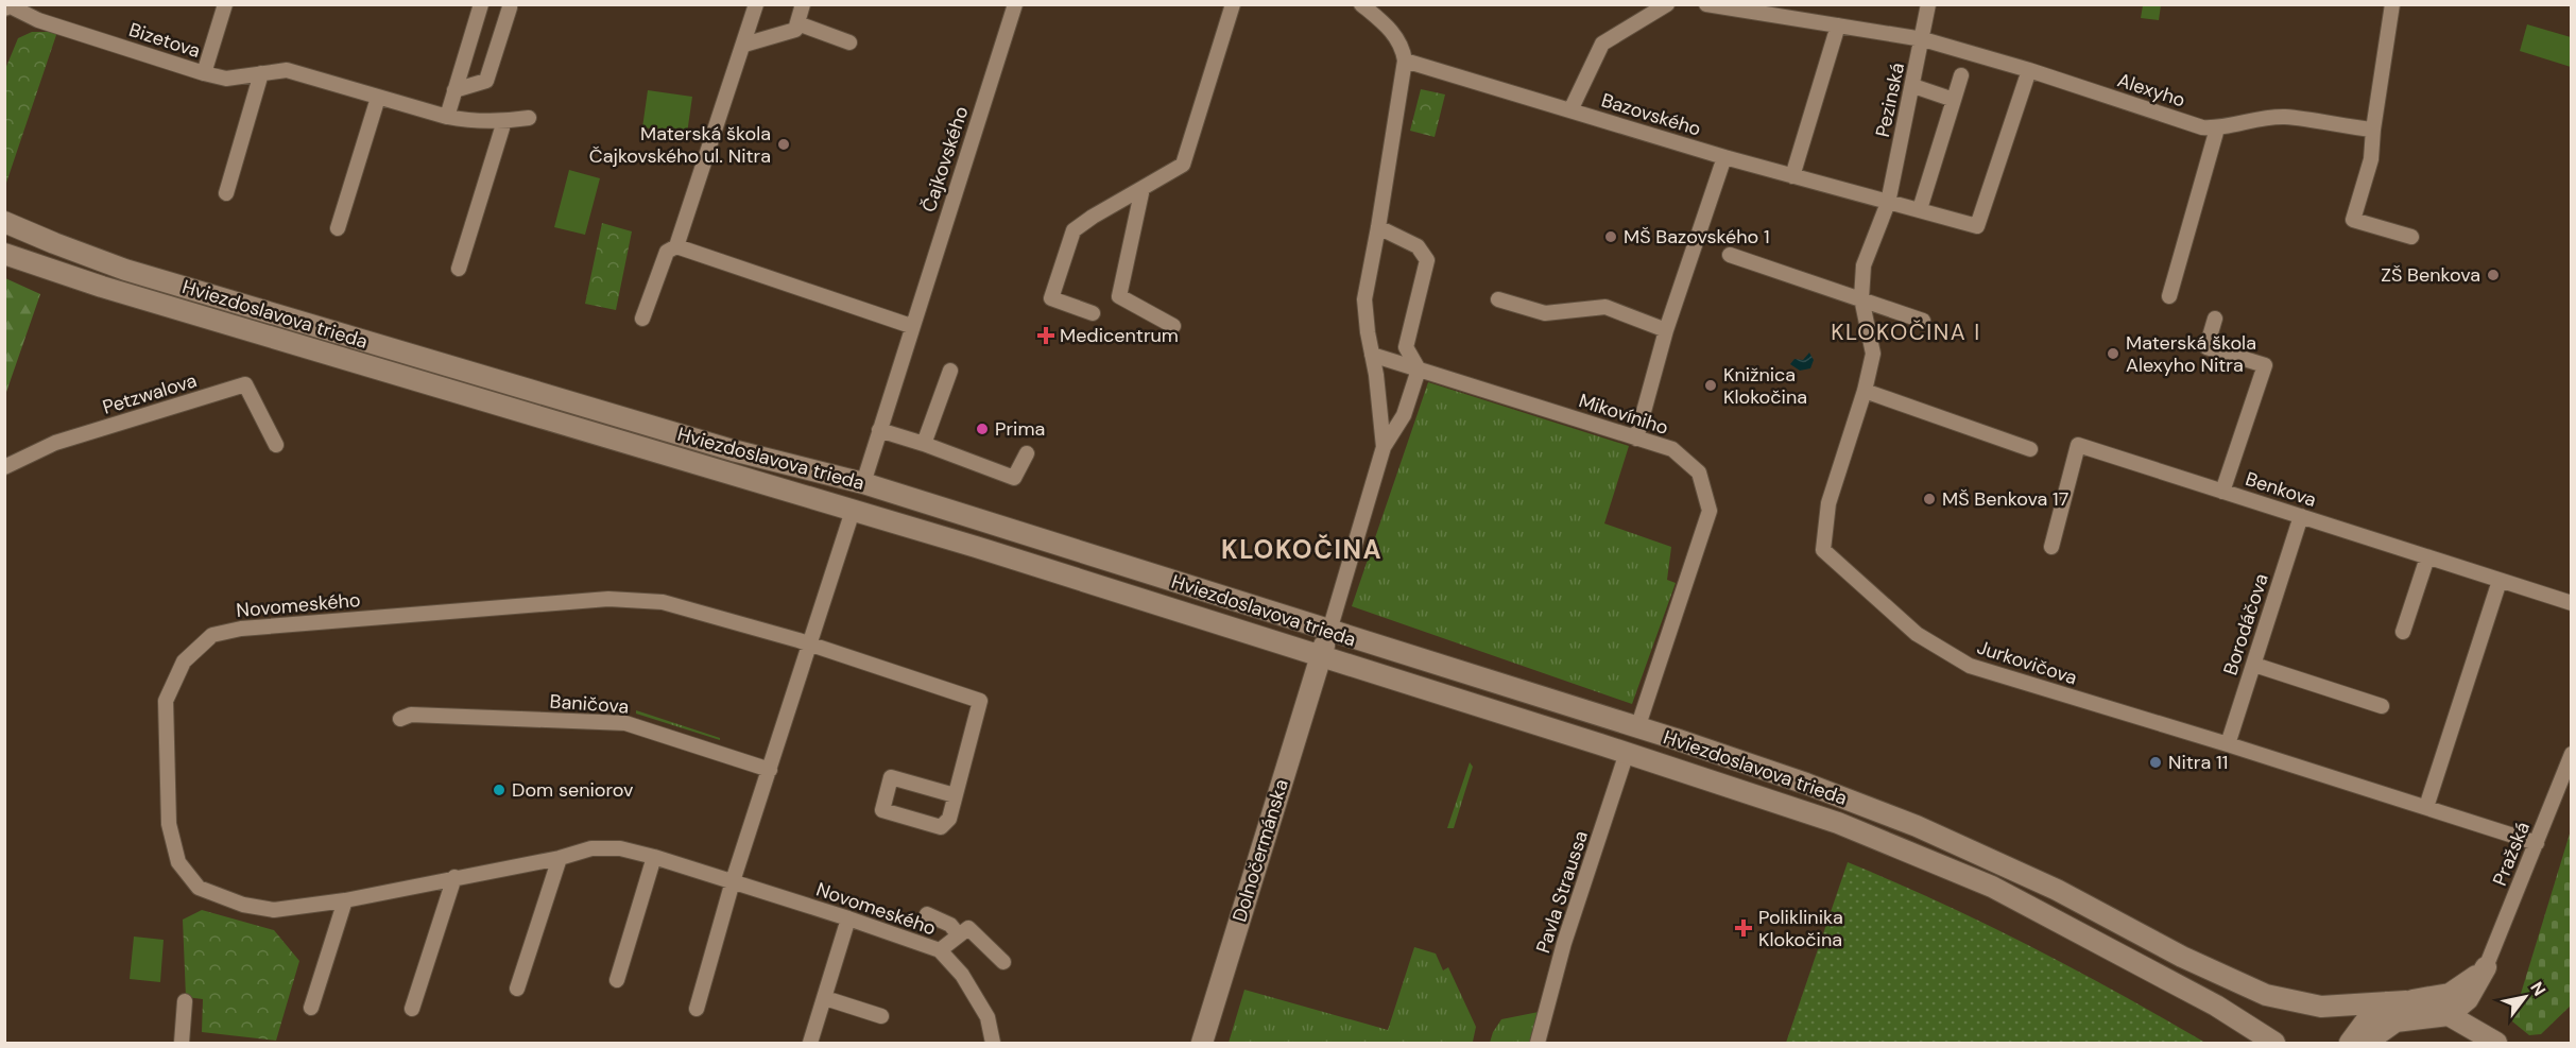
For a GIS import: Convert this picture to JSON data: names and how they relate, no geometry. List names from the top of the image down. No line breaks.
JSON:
{"streets":{"street":["Bizetova","Alexyho","Pezinská","Bazovského","Čajkovského","Hviezdoslavova trieda","Petzwalova","Mikovíniho","Benkova","Novomeského","Borodáčova","Jurkovičova","Baničova","Dolnočermánska","Pražská","Pavla Straussa"]},"crossings":[["Alexyho","Pezinská"],["Alexyho","Bazovského"],["Pezinská","Bazovského"],["Pezinská","Jurkovičova"],["Bazovského","Jurkovičova"],["Čajkovského","Hviezdoslavova trieda"],["Hviezdoslavova trieda","Mikovíniho"],["Hviezdoslavova trieda","Dolnočermánska"],["Hviezdoslavova trieda","Pavla Straussa"],["Benkova","Borodáčova"],["Borodáčova","Jurkovičova"],["Jurkovičova","Pražská"]],"districts":["KLOKOČINA I","KLOKOČINA"],"places":{"other":["Materská škola Čajkovského ul. Nitra","MŠ Bazovského 1","ZŠ Benkova","Materská škola Alexyho Nitra","Knižnica Klokočina","Prima","MŠ Benkova 17","Nitra 11","Dom seniorov"],"health":["Medicentrum","Poliklinika Klokočina"]},"north":"top right"}
